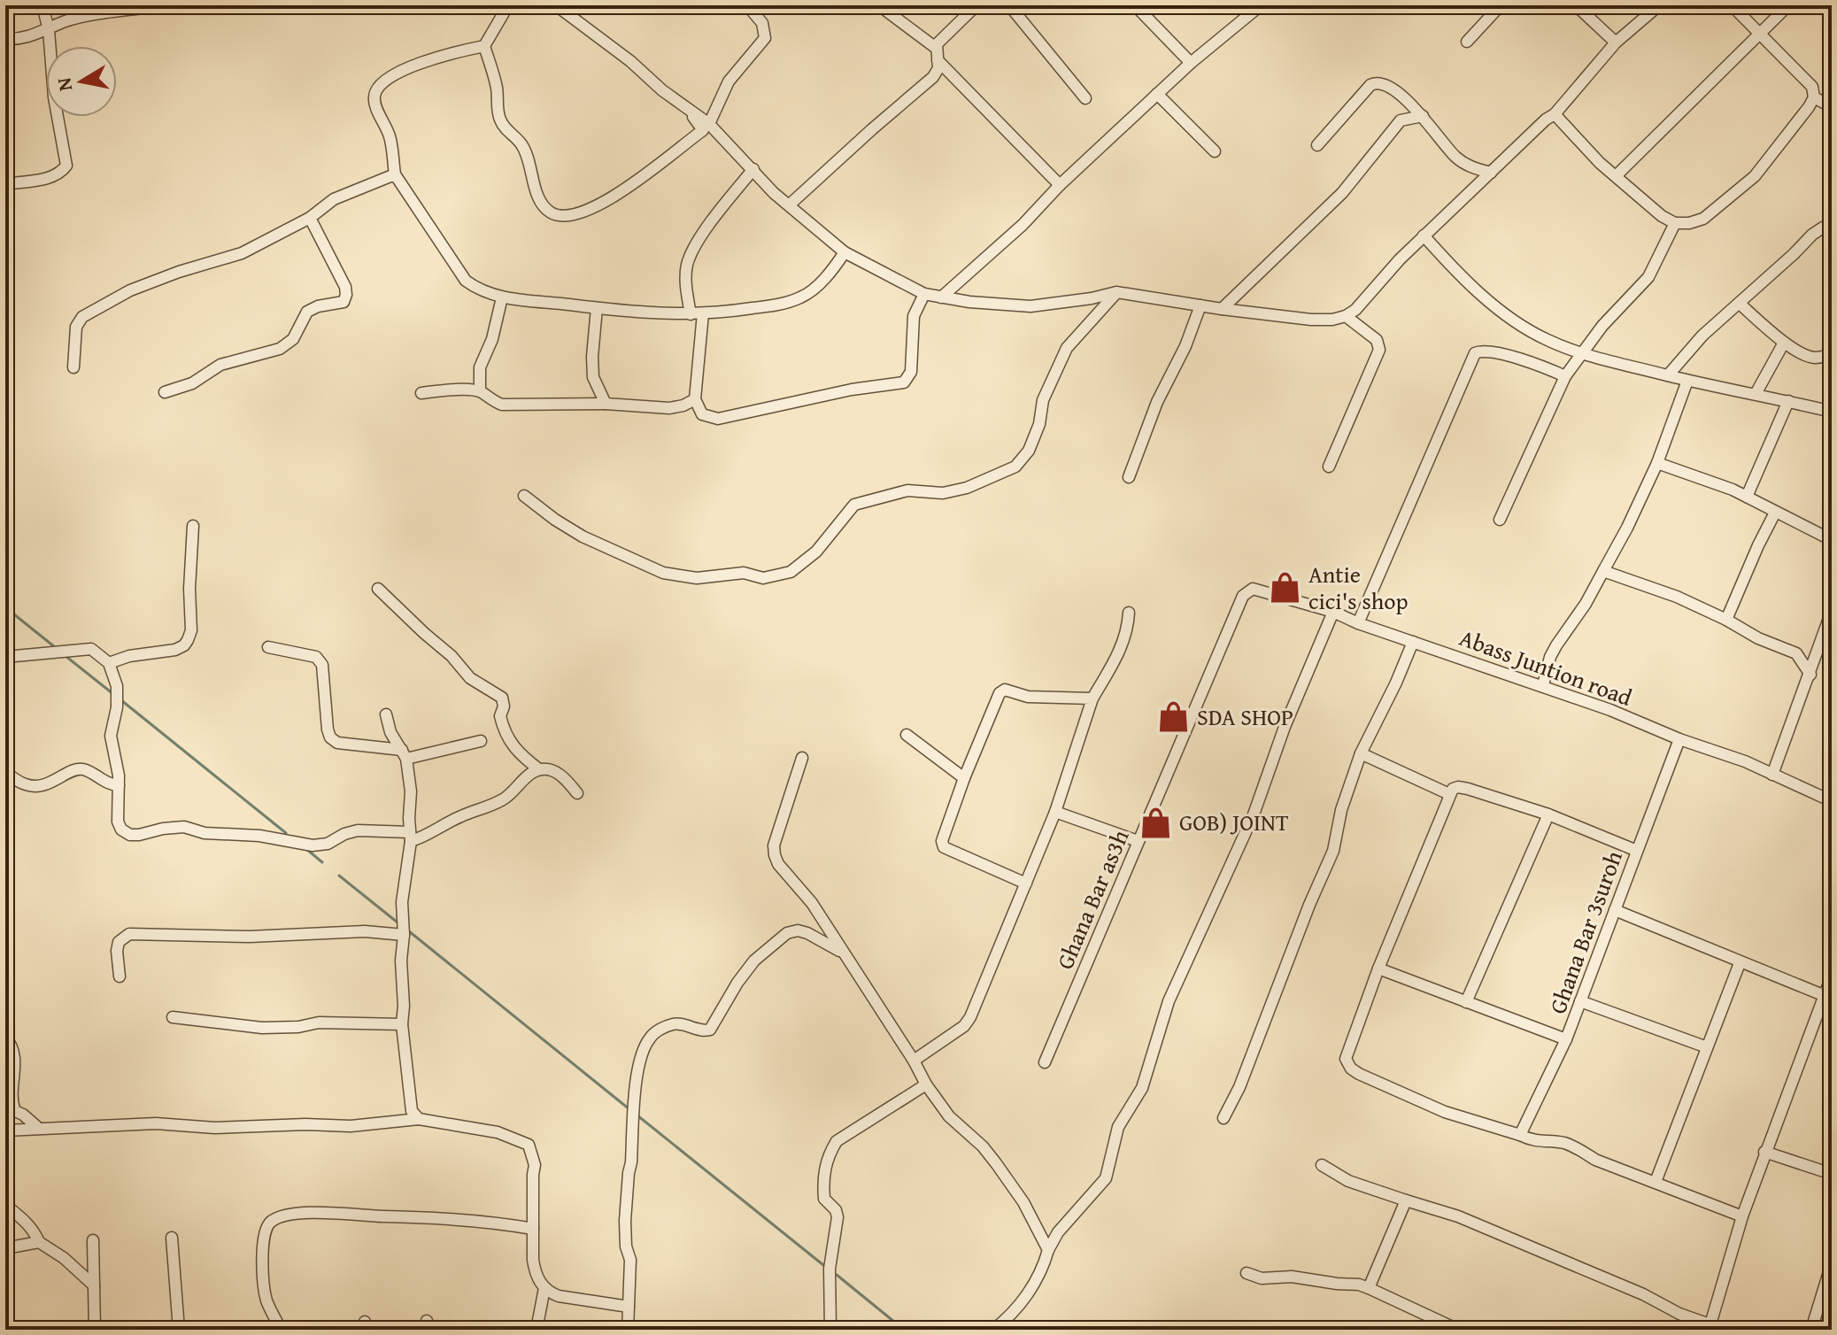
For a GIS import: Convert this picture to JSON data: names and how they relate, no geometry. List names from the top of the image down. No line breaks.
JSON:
{"streets":{"street":["Abass Juntion road","Ghana Bar as3h","Ghana Bar 3suroh"]},"crossings":[["Abass Juntion road","Ghana Bar as3h"],["Abass Juntion road","Ghana Bar 3suroh"]],"places":{"shop":["Antie cici's shop","SDA SHOP","GOB) JOINT"]},"north":"left"}
